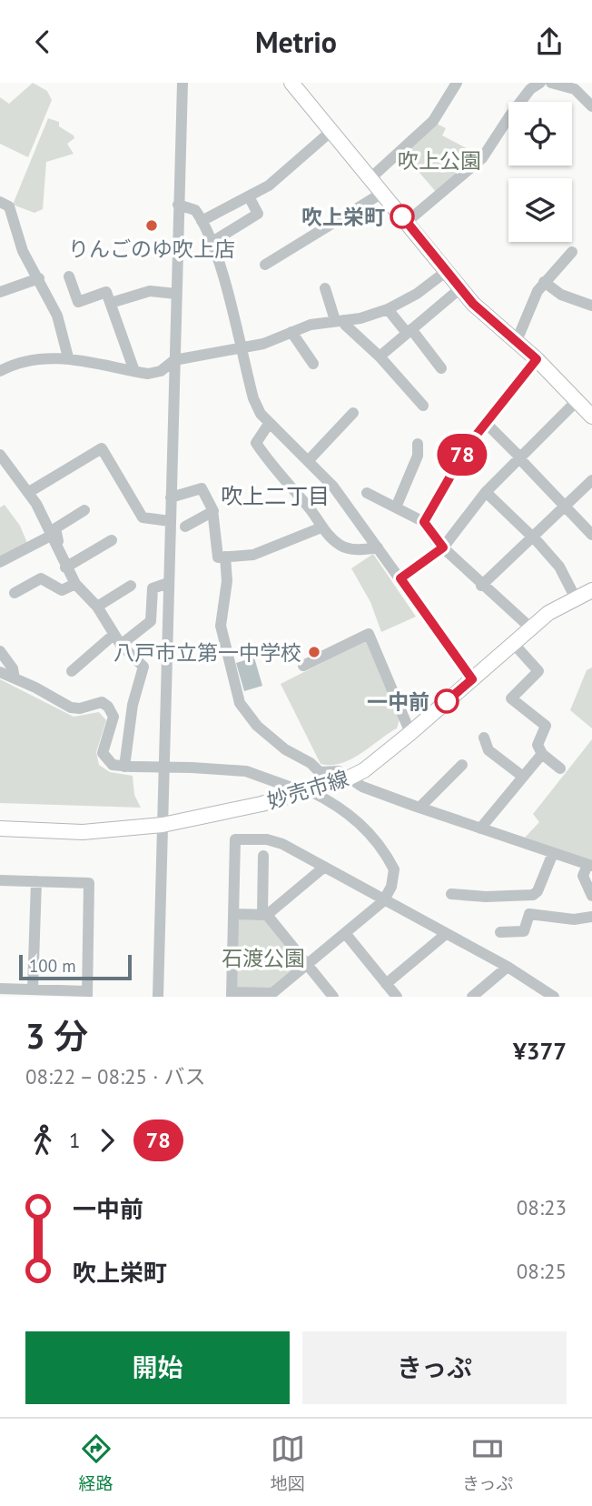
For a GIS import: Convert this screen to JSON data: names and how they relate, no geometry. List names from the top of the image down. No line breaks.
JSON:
{"streets":{"main road":["妙売市線"]},"districts":["吹上二丁目"],"parks":["吹上公園","石渡公園"],"places":["吹上栄町","りんごのゆ吹上店","八戸市立第一中学校","一中前"],"lines":["bus line 78"],"scale_bar":"100 m","page":{"header":"Metrio","on_map":"78","scale":"100 m","heading":["3 分","08:22 – 08:25 · バス","¥377"],"legs":["1","78"],"list":[{"name":"一中前","value":"08:23"},{"name":"吹上栄町","value":"08:25"}],"buttons":["開始","きっぷ"],"tabs":["経路","地図","きっぷ"]}}
